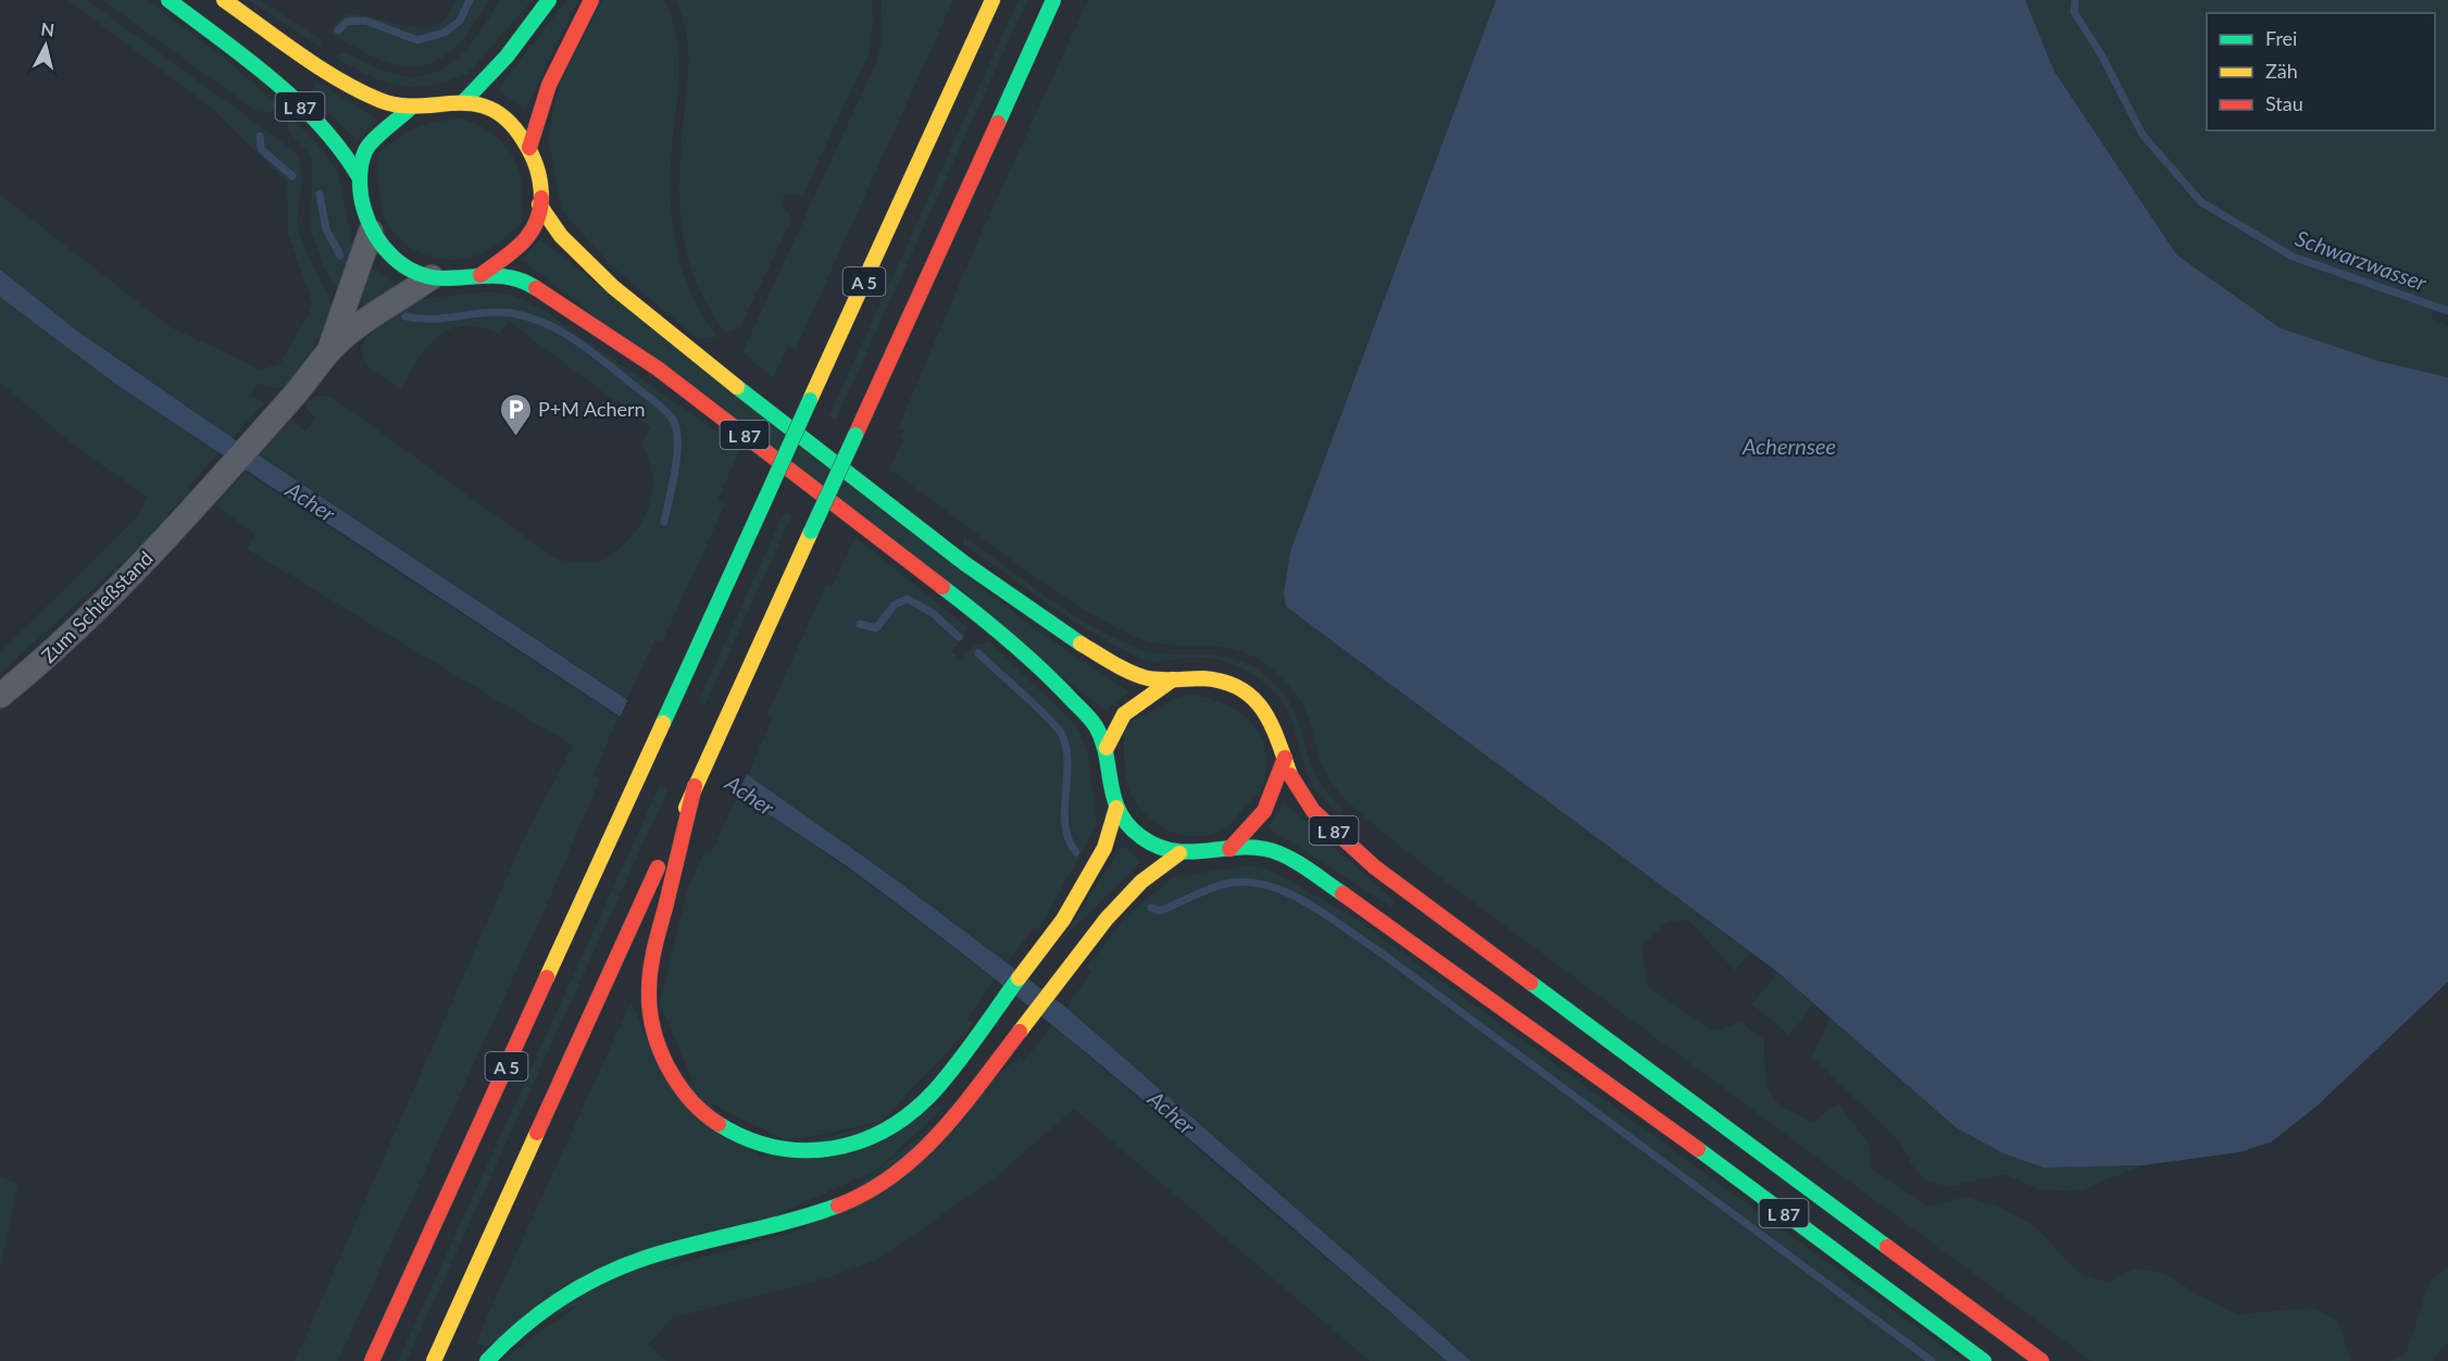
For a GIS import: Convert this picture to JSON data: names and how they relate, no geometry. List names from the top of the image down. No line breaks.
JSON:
{"streets":{"main road":["L 87","A 5"],"street":["Zum Schießstand"]},"water":["Schwarzwasser","Achernsee","Acher"],"places":{"parking":["P+M Achern"]},"legend":["Frei","Zäh","Stau"],"north":"top"}
